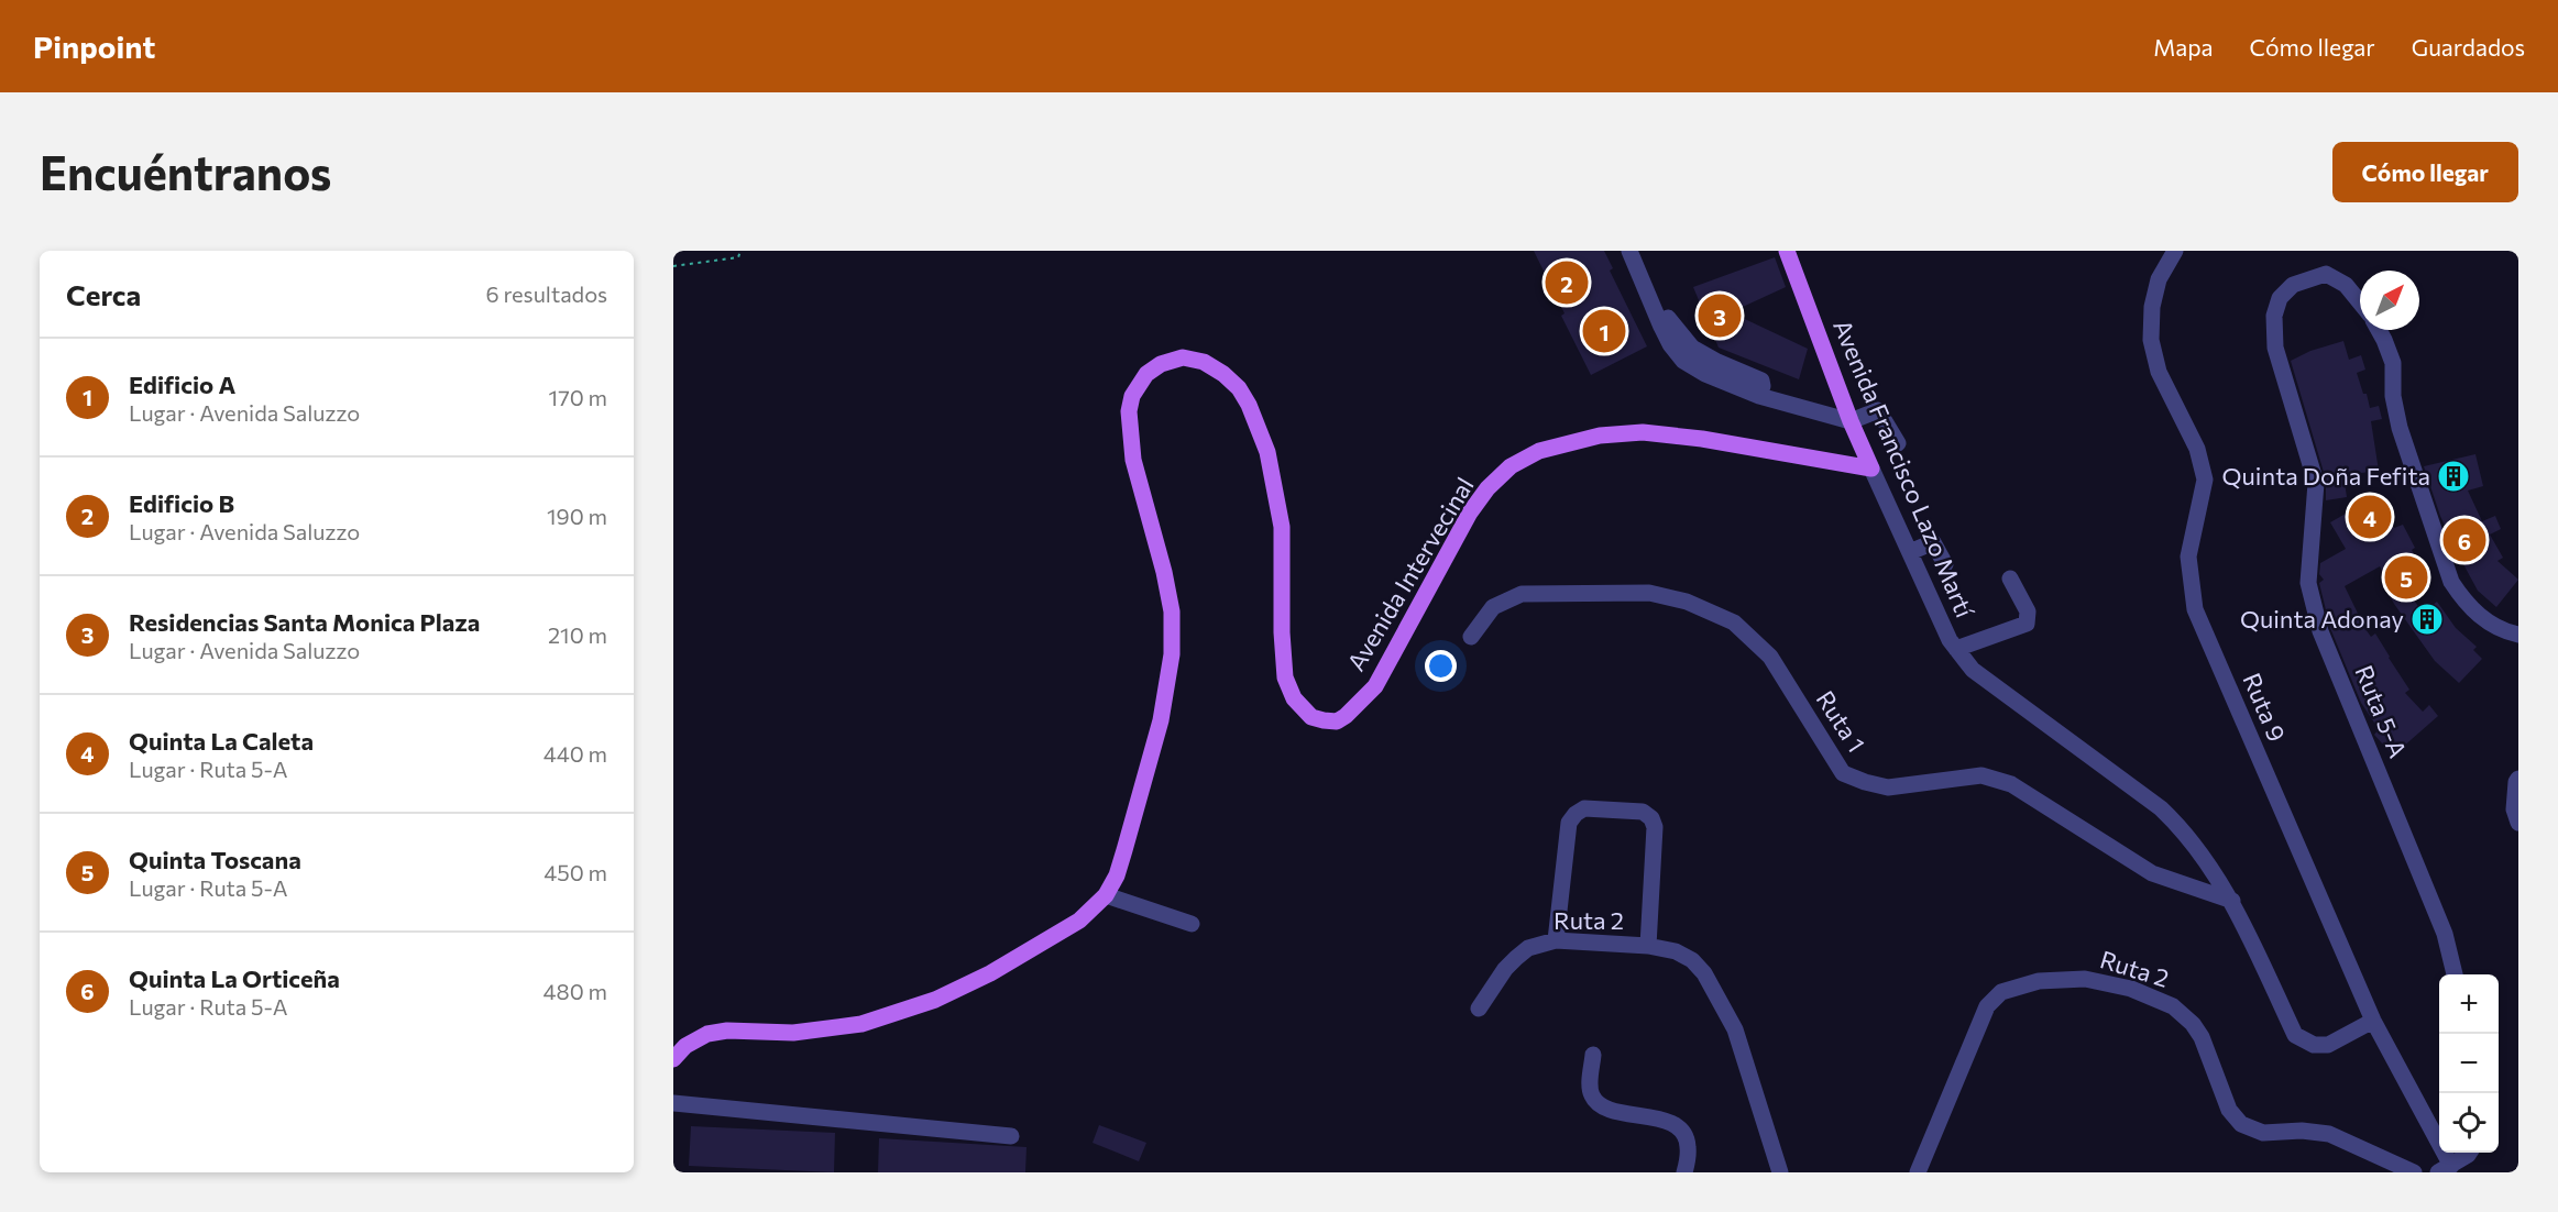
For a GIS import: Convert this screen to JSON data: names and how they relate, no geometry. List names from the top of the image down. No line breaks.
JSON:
{"streets":{"main road":["Avenida Francisco Lazo Martí","Avenida Intervecinal"],"street":["Ruta 9","Ruta 5-A","Ruta 1","Ruta 2"]},"crossings":[["Avenida Francisco Lazo Martí","Avenida Intervecinal"],["Avenida Francisco Lazo Martí","Ruta 9"],["Avenida Francisco Lazo Martí","Ruta 1"]],"places":{"building":["Quinta Doña Fefita","Quinta Adonay"]},"north":"top right","page":{"header":"Pinpoint","nav":["Mapa","Cómo llegar","Guardados"],"buttons":"Cómo llegar","title":"Encuéntranos","heading":["Cerca","6 resultados"],"pins":["2","3","1","4","6","5"],"list":[{"mark":"1","name":"Edificio A","note":"Lugar · Avenida Saluzzo","value":"170 m"},{"mark":"2","name":"Edificio B","note":"Lugar · Avenida Saluzzo","value":"190 m"},{"mark":"3","name":"Residencias Santa Monica Plaza","note":"Lugar · Avenida Saluzzo","value":"210 m"},{"mark":"4","name":"Quinta La Caleta","note":"Lugar · Ruta 5-A","value":"440 m"},{"mark":"5","name":"Quinta Toscana","note":"Lugar · Ruta 5-A","value":"450 m"},{"mark":"6","name":"Quinta La Orticeña","note":"Lugar · Ruta 5-A","value":"480 m"}],"map_buttons":["+","−"]}}
